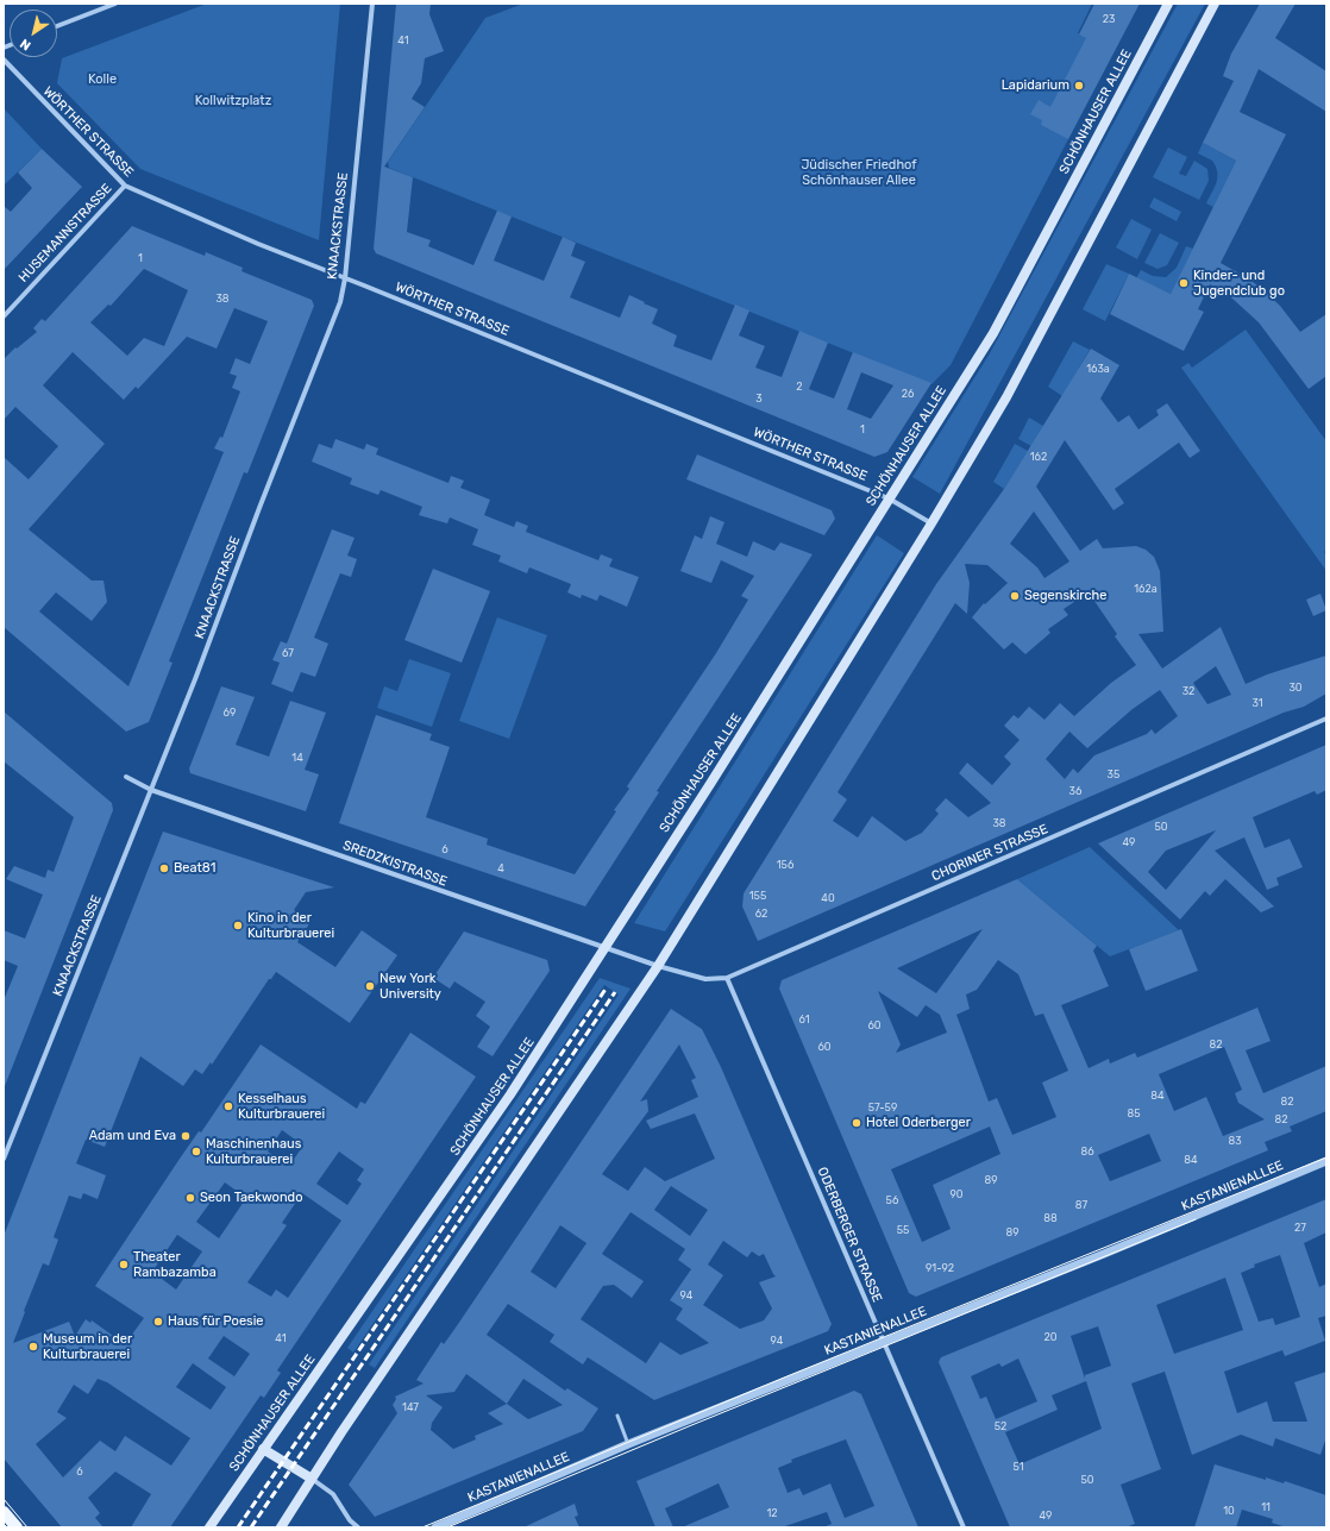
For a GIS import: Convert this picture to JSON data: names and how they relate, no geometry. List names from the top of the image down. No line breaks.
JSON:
{"streets":{"main road":["SCHÖNHAUSER ALLEE"],"street":["WÖRTHER STRASSE","KNAACKSTRASSE","HUSEMANNSTRASSE","CHORINER STRASSE","SREDZKISTRASSE","KASTANIENALLEE","ODERBERGER STRASSE"]},"crossings":[["SCHÖNHAUSER ALLEE","WÖRTHER STRASSE"],["SCHÖNHAUSER ALLEE","SREDZKISTRASSE"],["WÖRTHER STRASSE","KNAACKSTRASSE"],["WÖRTHER STRASSE","HUSEMANNSTRASSE"],["KNAACKSTRASSE","SREDZKISTRASSE"],["CHORINER STRASSE","SREDZKISTRASSE"],["CHORINER STRASSE","ODERBERGER STRASSE"],["KASTANIENALLEE","ODERBERGER STRASSE"]],"parks":["Kolle","Kollwitzplatz","Jüdischer Friedhof Schönhauser Allee"],"places":["Lapidarium","Kinder- und Jugendclub go","Segenskirche","Beat81","Kino in der Kulturbrauerei","New York University","Kesselhaus Kulturbrauerei","Hotel Oderberger","Adam und Eva","Maschinenhaus Kulturbrauerei","Seon Taekwondo","Theater Rambazamba","Haus für Poesie","Museum in der Kulturbrauerei"],"house_numbers":["23","41","1","38","163a","2","26","3","1","162","162a","67","30","32","31","69","14","35","36","38","50","49","6","156","4","155","40","62","61","60","82","60","84","82","57-59","85","82","83","86","84","89","90","56","87","88","27","55","89","91-92","94","20","41","94","147","52","51","6","50","11","10","12","49"],"north":"bottom left"}
